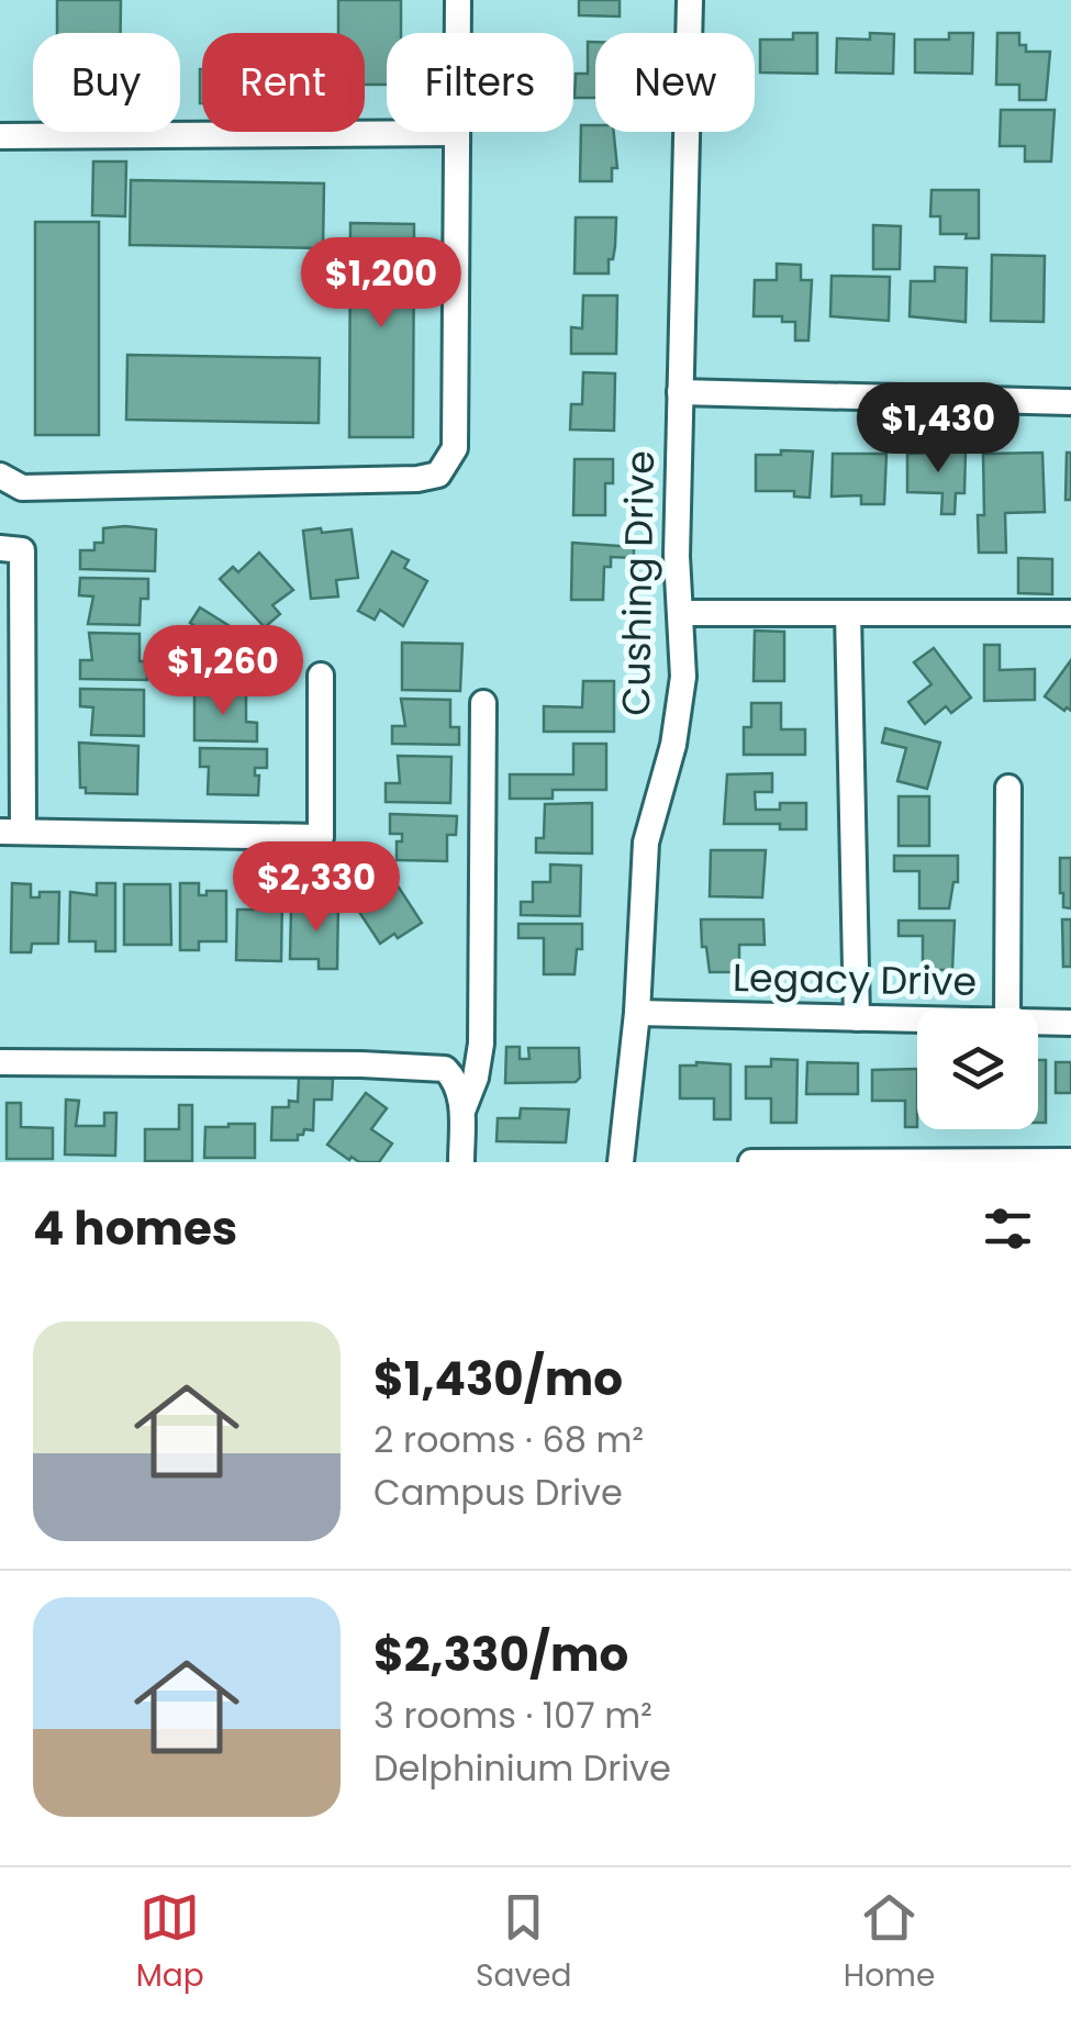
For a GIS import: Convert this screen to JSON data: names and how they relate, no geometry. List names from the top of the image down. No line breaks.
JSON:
{"streets":{"street":["Cushing Drive","Legacy Drive"]},"crossings":[["Cushing Drive","Legacy Drive"]],"page":{"chip":["Buy","Rent","Filters","New"],"price":["$1,200","$1,430","$1,260","$2,330"],"heading":"4 homes","list":[{"name":"$1,430/mo","note":"2 rooms · 68 m² · Campus Drive"},{"name":"$2,330/mo","note":"3 rooms · 107 m² · Delphinium Drive"}],"tabs":["Map","Saved","Home"]}}
